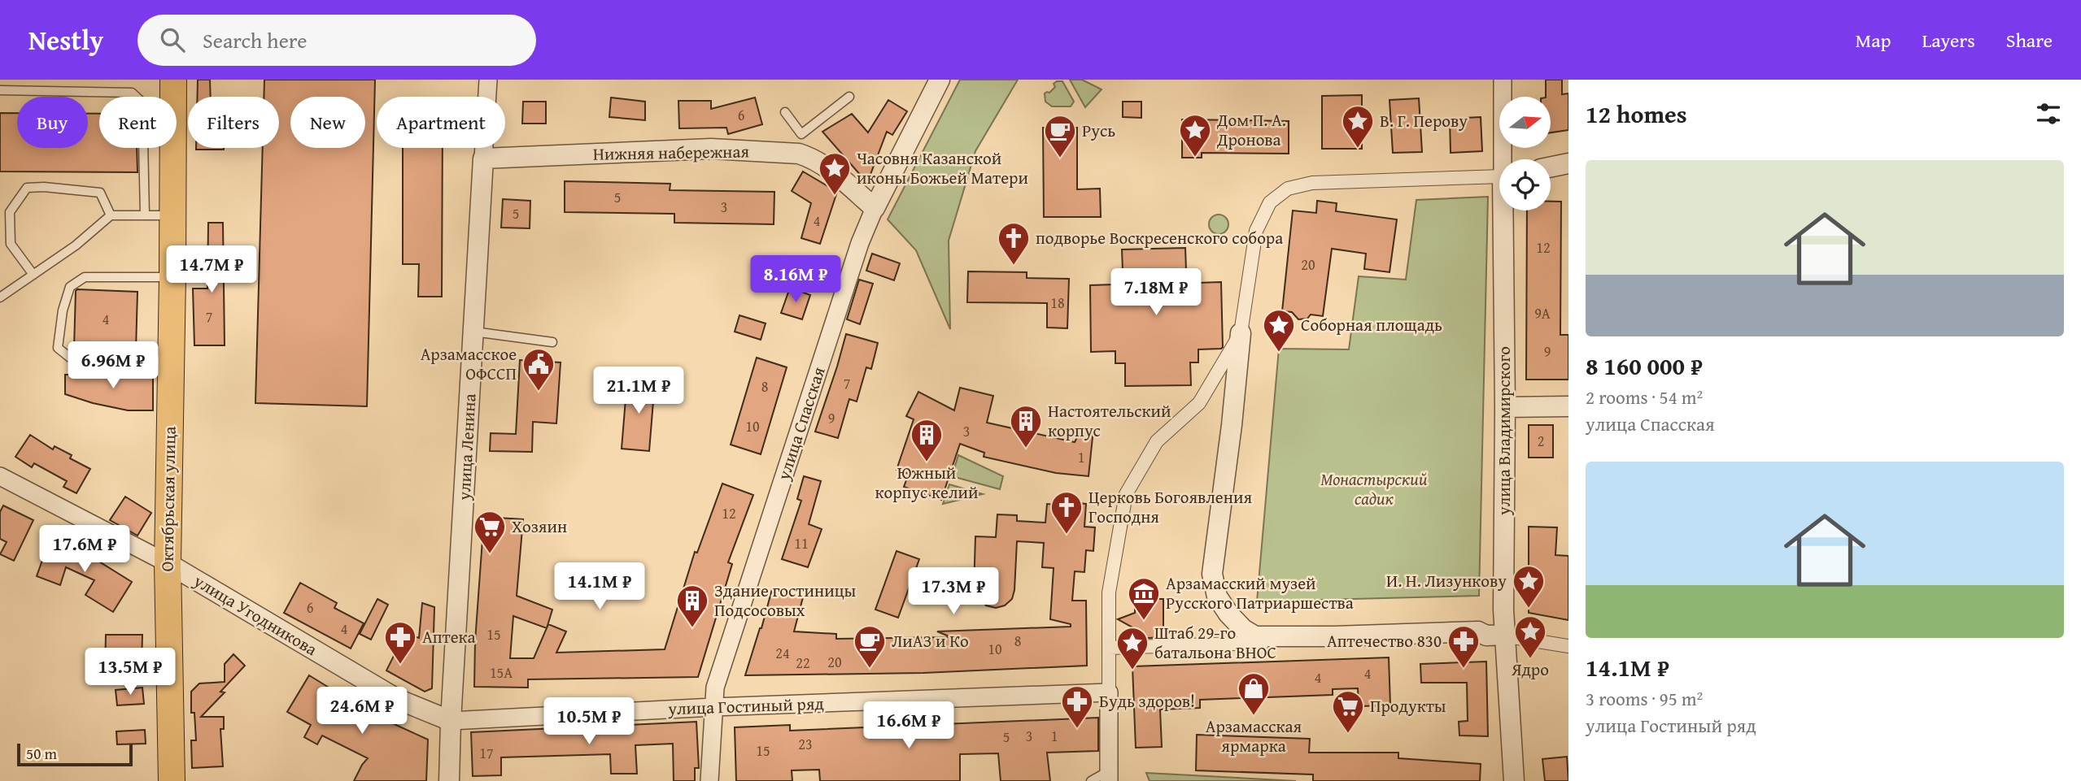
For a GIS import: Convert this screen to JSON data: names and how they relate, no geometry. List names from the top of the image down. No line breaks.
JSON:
{"streets":{"main road":["Октябрьская улица"],"street":["Нижняя набережная","улица Спасская","улица Владимирского","улица Ленина","улица Угодникова","улица Гостиный ряд"]},"crossings":[["Нижняя набережная","улица Спасская"],["Нижняя набережная","улица Ленина"],["улица Спасская","улица Гостиный ряд"],["улица Ленина","улица Угодникова"],["улица Ленина","улица Гостиный ряд"],["Октябрьская улица","улица Угодникова"],["улица Угодникова","улица Гостиный ряд"]],"parks":["Монастырский садик"],"places":{"place":["В. Г. Перову","Дом П. А. Дронова","Часовня Казанской иконы Божьей Матери","Соборная площадь","И. Н. Лизункову","Ядро","Штаб 29-го батальона ВНОС"],"cafe":["Русь","ЛиАЗ и Ко"],"church":["подворье Воскресенского собора","Церковь Богоявления Господня"],"public building":["Арзамасское ОФССП"],"building":["Настоятельский корпус","Южный корпус келий","Здание гостиницы Подсосовых"],"supermarket":["Хозяин","Продукты"],"museum":["Арзамасский музей Русского Патриаршества"],"pharmacy":["Аптека","Аптечество 830","Будь здоров!"],"shop":["Арзамасская ярмарка"]},"house_numbers":["6","5","3","5","4","12","20","18","9А","7","4","9","7","8","9","10","3","2","1","12","11","6","4","15","8","10","24","20","22","15А","4","4","3","1","5","23","15","17"],"scale_bar":"50 m","north":"right","page":{"header":"Nestly","search":"Search here","nav":["Map","Layers","Share"],"heading":"12 homes","chip":["Buy","Rent","Filters","New","Apartment"],"list":[{"name":"8 160 000 ₽","note":"2 rooms · 54 m² · улица Спасская"},{"name":"14.1M ₽","note":"3 rooms · 95 m² · улица Гостиный ряд"}],"price":["14.7M ₽","8.16M ₽","7.18M ₽","6.96M ₽","21.1M ₽","17.6M ₽","14.1M ₽","17.3M ₽","13.5M ₽","24.6M ₽","10.5M ₽","16.6M ₽"],"scale":"50 m"}}
